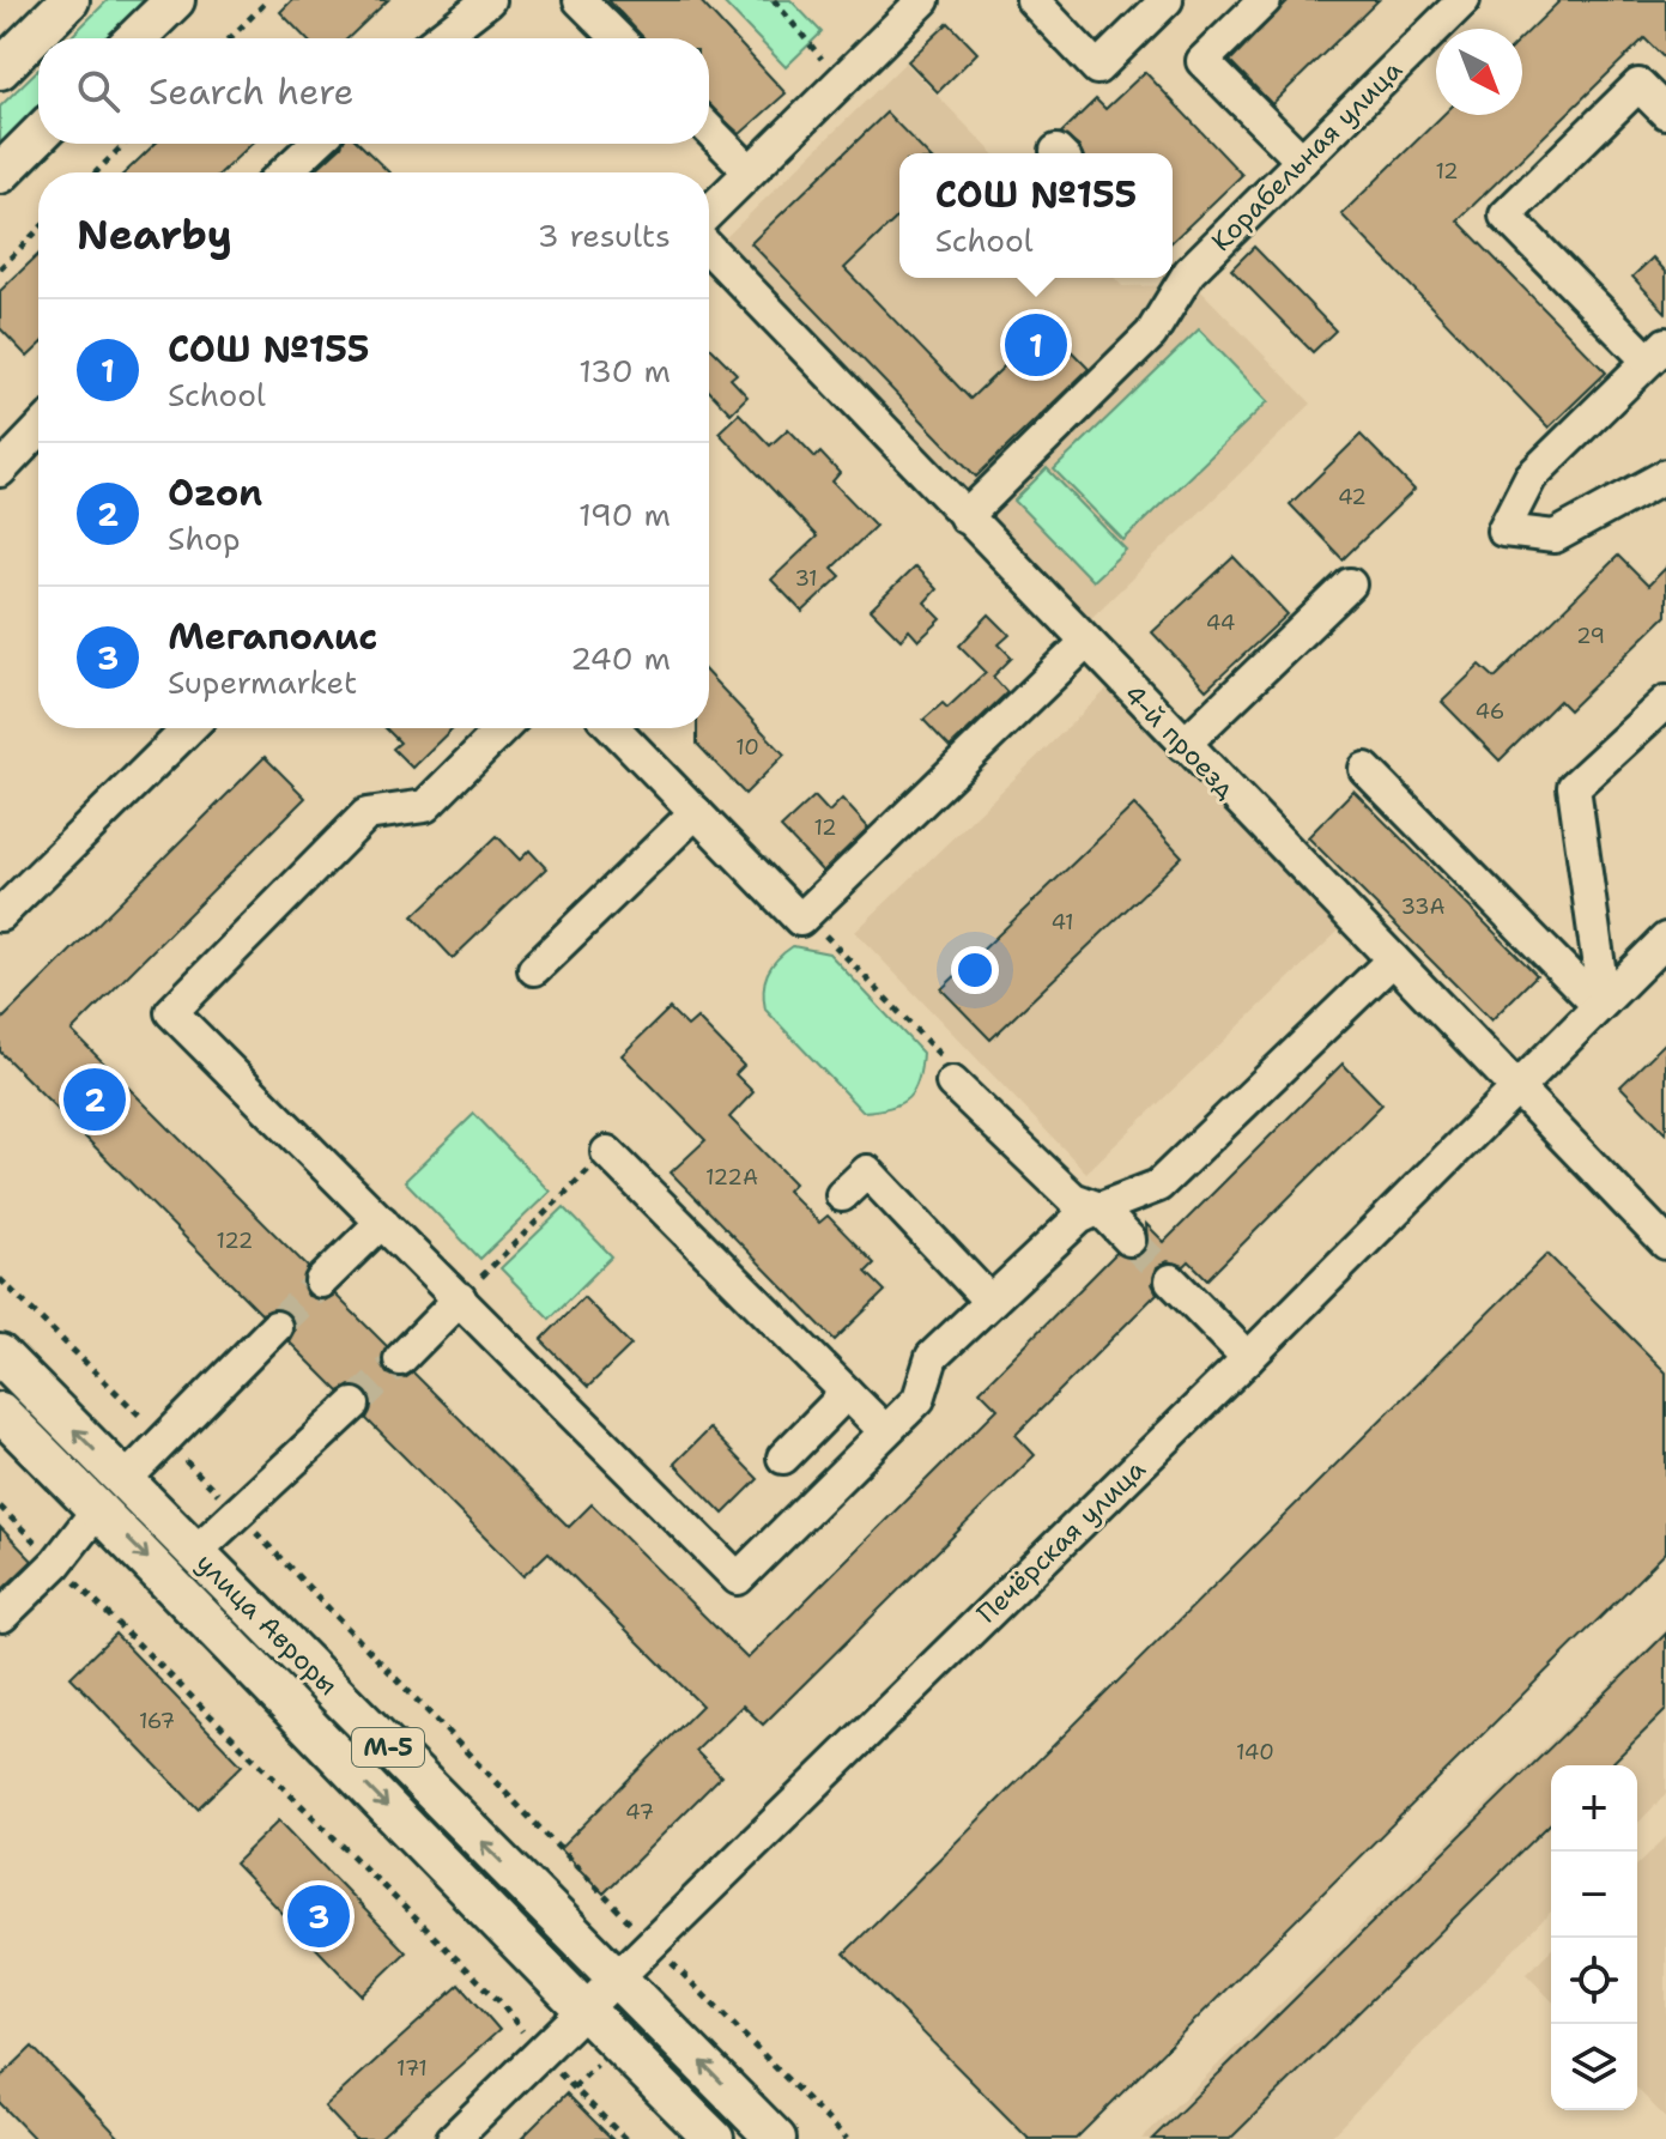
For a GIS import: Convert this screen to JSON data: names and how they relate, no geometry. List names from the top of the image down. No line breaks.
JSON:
{"streets":{"main road":["улица Авроры","М-5"],"street":["Корабельная улица","4-й проезд","Печёрская улица"]},"crossings":[["Корабельная улица","4-й проезд"],["4-й проезд","Печёрская улица"],["Печёрская улица","улица Авроры"]],"house_numbers":["12","42","31","44","29","46","10","12","33А","41","122А","122","167","140","47","171"],"north":"bottom right","page":{"search":"Search here","popup":["СОШ №155","School"],"heading":["Nearby","3 results"],"list":[{"mark":"1","name":"СОШ №155","note":"School","value":"130 m"},{"mark":"2","name":"Ozon","note":"Shop","value":"190 m"},{"mark":"3","name":"Мегаполис","note":"Supermarket","value":"240 m"}],"pins":["1","2","3"],"map_buttons":["+","−"]}}
